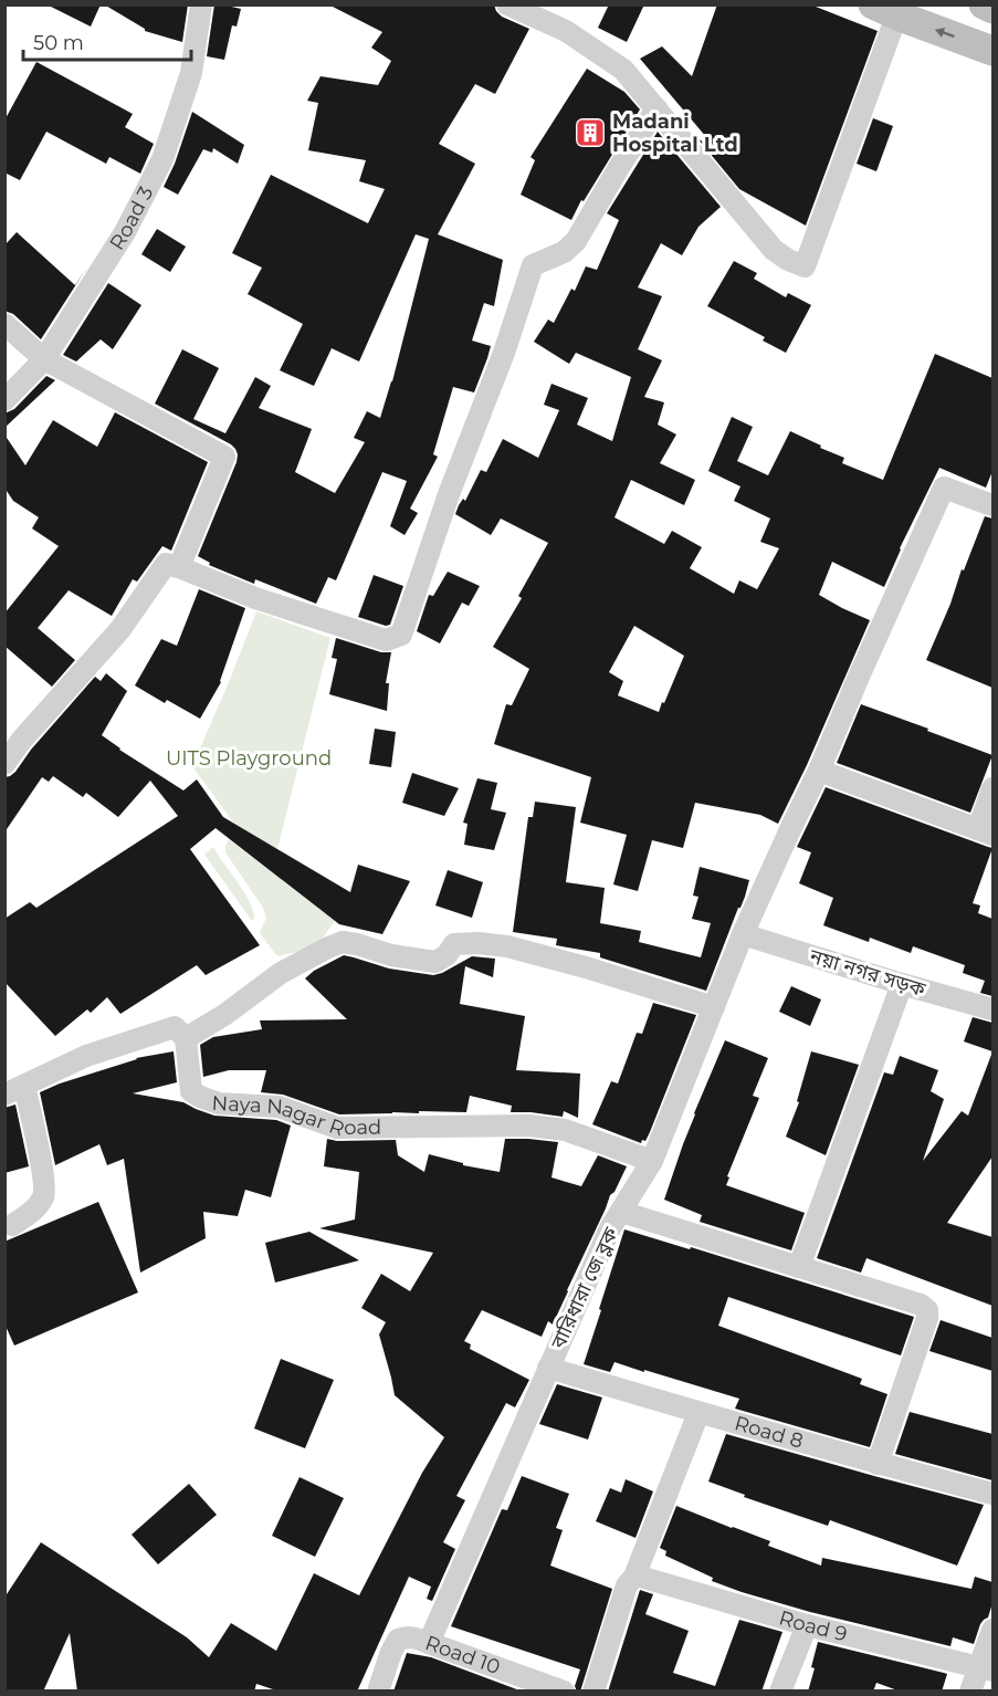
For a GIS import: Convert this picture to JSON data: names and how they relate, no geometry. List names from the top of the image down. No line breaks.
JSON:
{"streets":{"street":["Road 3","নয়া নগর সড়ক","Naya Nagar Road","বারিধারা জে ব্লক","Road 8","Road 9","Road 10"]},"crossings":[["নয়া নগর সড়ক","বারিধারা জে ব্লক"],["Naya Nagar Road","বারিধারা জে ব্লক"],["বারিধারা জে ব্লক","Road 8"],["বারিধারা জে ব্লক","Road 10"]],"parks":["UITS Playground"],"places":{"building":["Madani Hospital Ltd"]},"scale_bar":"50 m"}
